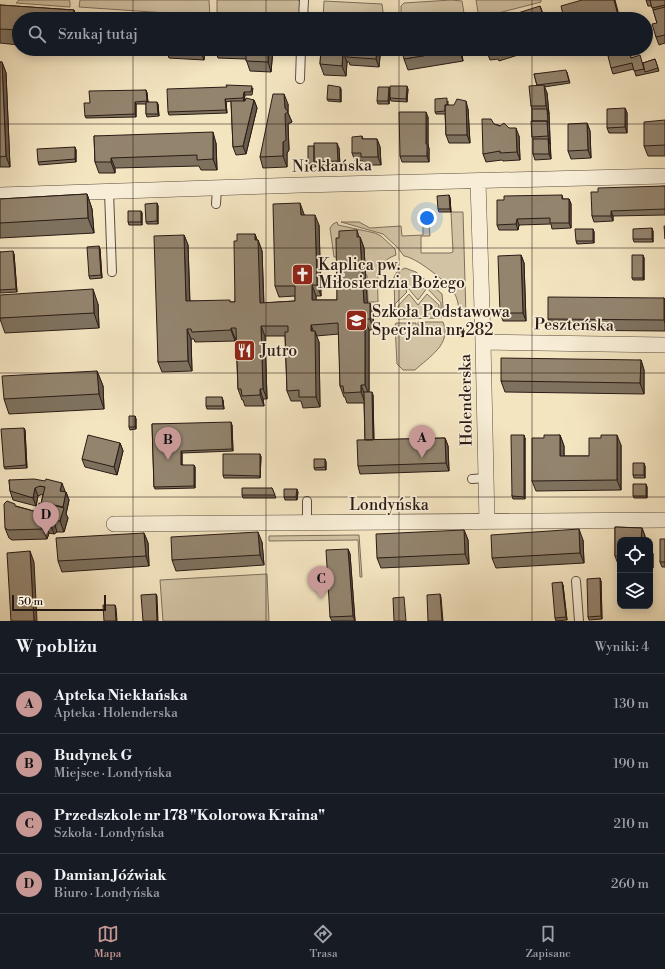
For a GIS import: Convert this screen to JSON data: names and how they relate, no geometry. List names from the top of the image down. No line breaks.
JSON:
{"streets":{"street":["Niekłańska","Peszteńska","Holenderska","Londyńska"]},"crossings":[["Niekłańska","Holenderska"],["Peszteńska","Holenderska"],["Holenderska","Londyńska"]],"places":{"church":["Kaplica pw. Miłosierdzia Bożego"],"school or university":["Szkoła Podstawowa Specjalna nr 282"],"restaurant":["Jutro"]},"scale_bar":"50 m","page":{"search":"Szukaj tutaj","pins":["A","B","D","C"],"scale":"50 m","heading":["W pobliżu","Wyniki: 4"],"list":[{"mark":"A","name":"Apteka Niekłańska","note":"Apteka · Holenderska","value":"130 m"},{"mark":"B","name":"Budynek G","note":"Miejsce · Londyńska","value":"190 m"},{"mark":"C","name":"Przedszkole nr 178 \"Kolorowa Kraina\"","note":"Szkoła · Londyńska","value":"210 m"},{"mark":"D","name":"Damian Jóźwiak","note":"Biuro · Londyńska","value":"260 m"}],"nav":["Mapa","Trasa","Zapisane"]}}
